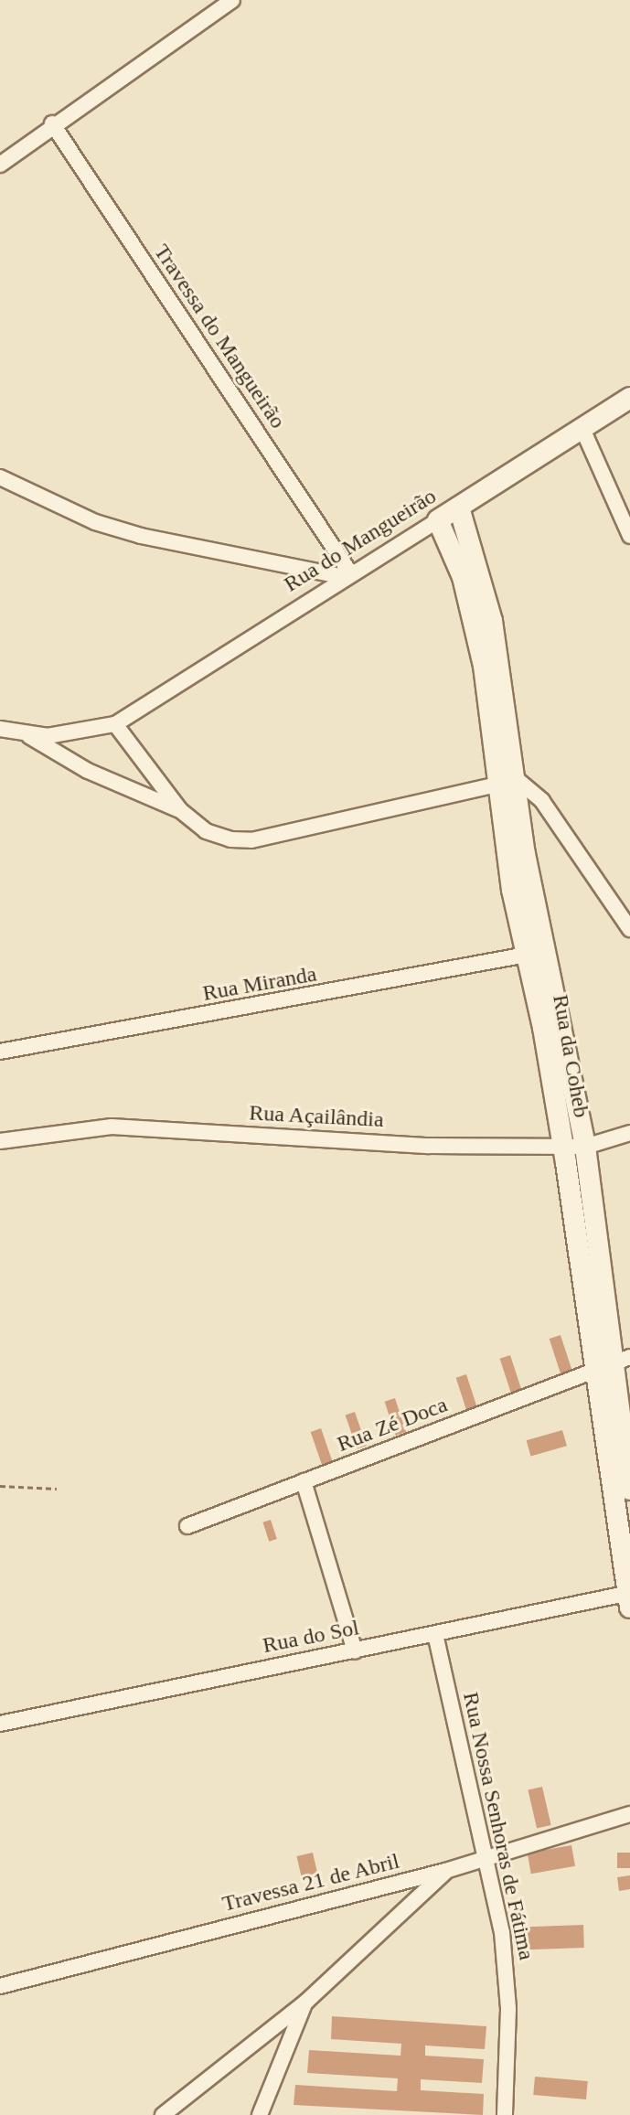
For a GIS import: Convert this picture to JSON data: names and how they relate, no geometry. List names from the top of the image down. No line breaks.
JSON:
{"streets":{"street":["Travessa do Mangueirão","Rua do Mangueirão","Rua Miranda","Rua da Coheb","Rua Açailândia","Rua Zé Doca","Rua do Sol","Rua Nossa Senhoras de Fátima","Travessa 21 de Abril"]},"crossings":[["Travessa do Mangueirão","Rua do Mangueirão"],["Rua do Mangueirão","Rua da Coheb"],["Rua Miranda","Rua da Coheb"],["Rua da Coheb","Rua Açailândia"],["Rua da Coheb","Rua Zé Doca"],["Rua da Coheb","Rua do Sol"],["Rua do Sol","Rua Nossa Senhoras de Fátima"],["Rua Nossa Senhoras de Fátima","Travessa 21 de Abril"]]}
